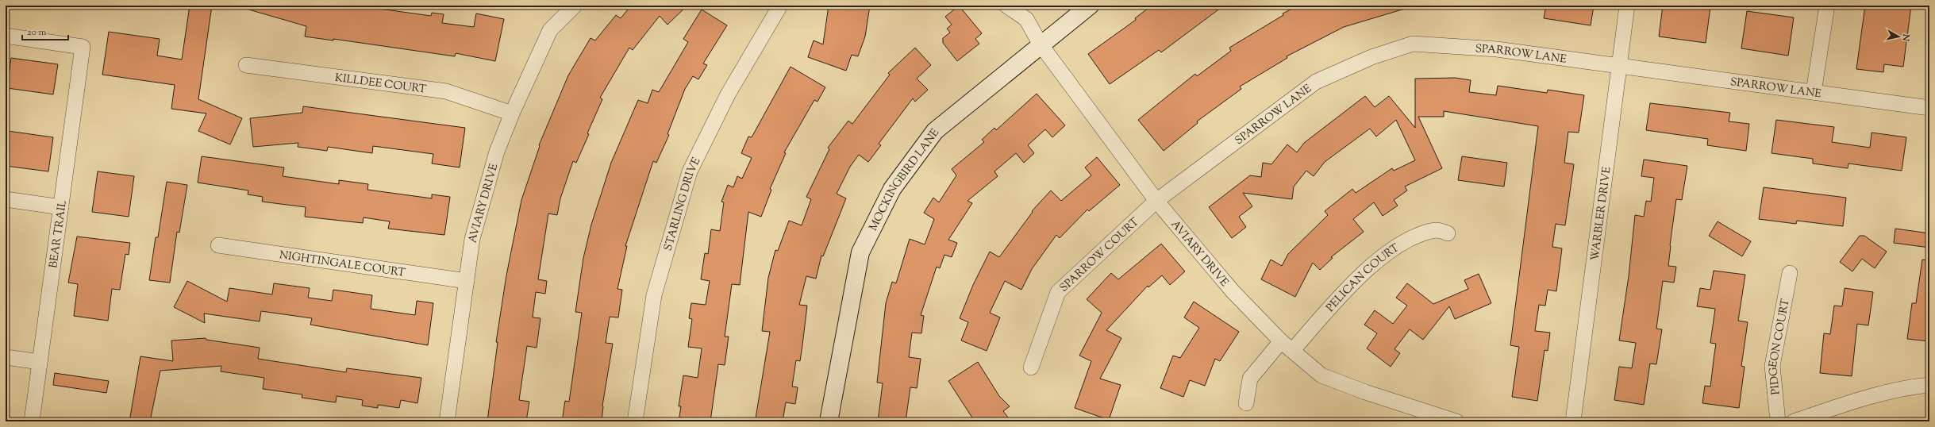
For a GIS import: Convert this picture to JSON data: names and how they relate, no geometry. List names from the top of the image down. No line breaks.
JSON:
{"streets":{"street":["SPARROW LANE","KILLDEE COURT","MOCKINGBIRD LANE","AVIARY DRIVE","STARLING DRIVE","WARBLER DRIVE","BEAR TRAIL","SPARROW COURT","NIGHTINGALE COURT","PELICAN COURT","PIDGEON COURT"]},"crossings":[["SPARROW LANE","AVIARY DRIVE"],["SPARROW LANE","WARBLER DRIVE"],["SPARROW LANE","SPARROW COURT"],["KILLDEE COURT","AVIARY DRIVE"],["MOCKINGBIRD LANE","AVIARY DRIVE"],["AVIARY DRIVE","SPARROW COURT"],["AVIARY DRIVE","NIGHTINGALE COURT"],["AVIARY DRIVE","PELICAN COURT"]],"scale_bar":"20 m","north":"right"}
